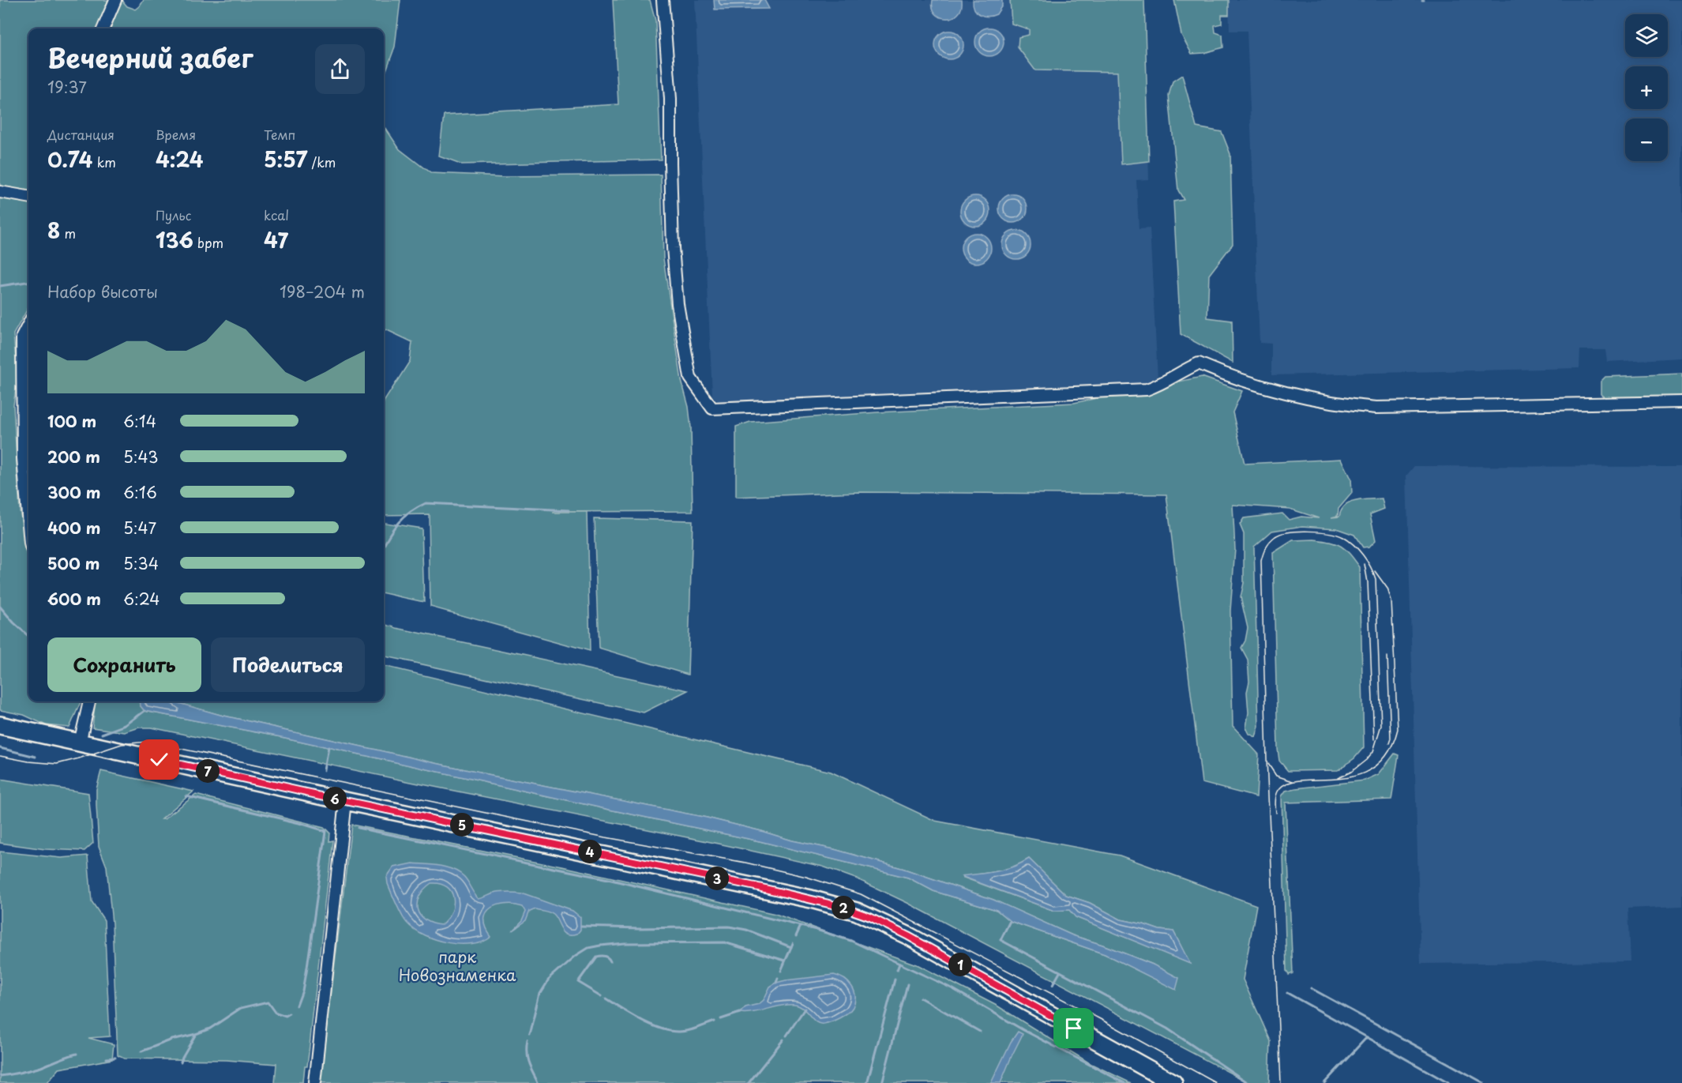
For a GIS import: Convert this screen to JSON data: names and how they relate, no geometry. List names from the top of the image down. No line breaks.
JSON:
{"parks":["парк Новознаменка"],"page":{"map_buttons":["+","−"],"heading":["Вечерний забег","19:37"],"stats":[["Дистанция","0.74 km"],["Время","4:24"],["Темп","5:57 /km"],["8 m"],["Пульс","136 bpm"],["kcal","47"]],"chart":["Набор высоты","198–204 m"],"list":[{"name":"100 m","note":"6:14"},{"name":"200 m","note":"5:43"},{"name":"300 m","note":"6:16"},{"name":"400 m","note":"5:47"},{"name":"500 m","note":"5:34"},{"name":"600 m","note":"6:24"}],"buttons":["Сохранить","Поделиться"],"pins":["7","6","5","4","3","2","1"]}}
